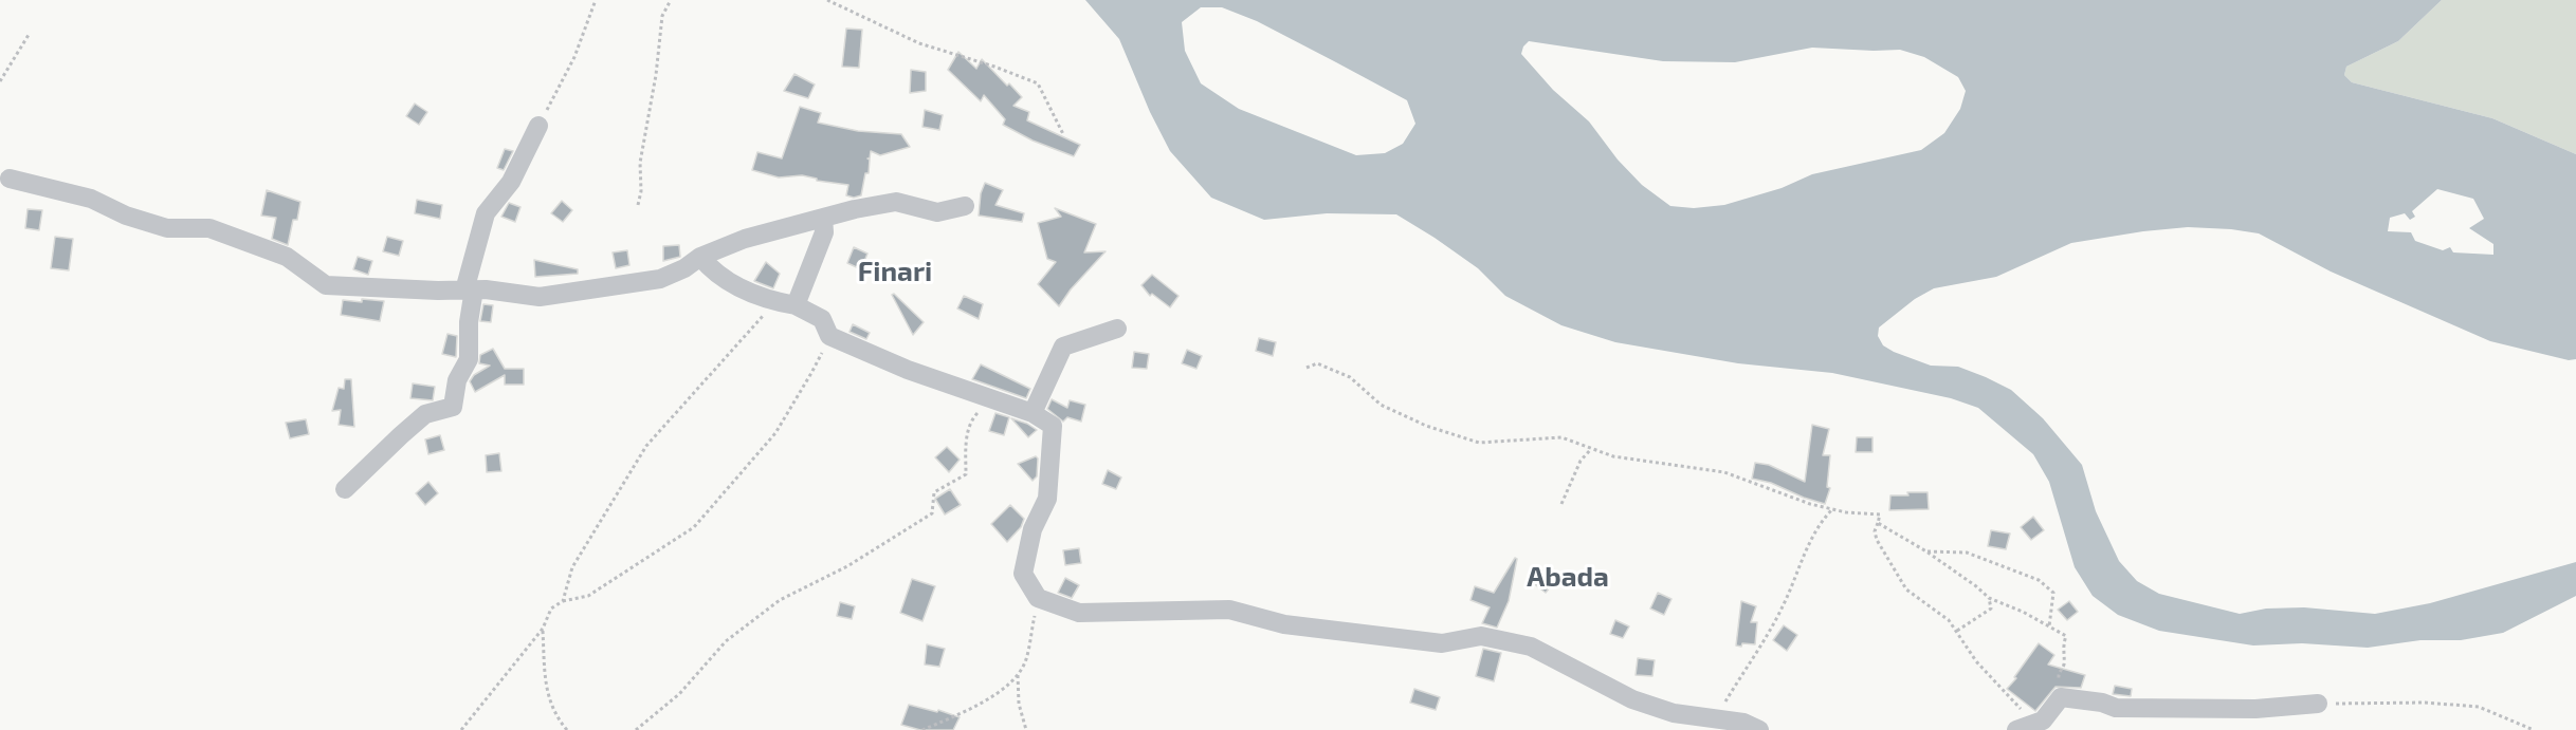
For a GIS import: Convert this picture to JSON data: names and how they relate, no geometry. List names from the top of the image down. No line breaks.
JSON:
{"districts":["Finari","Abada"]}
